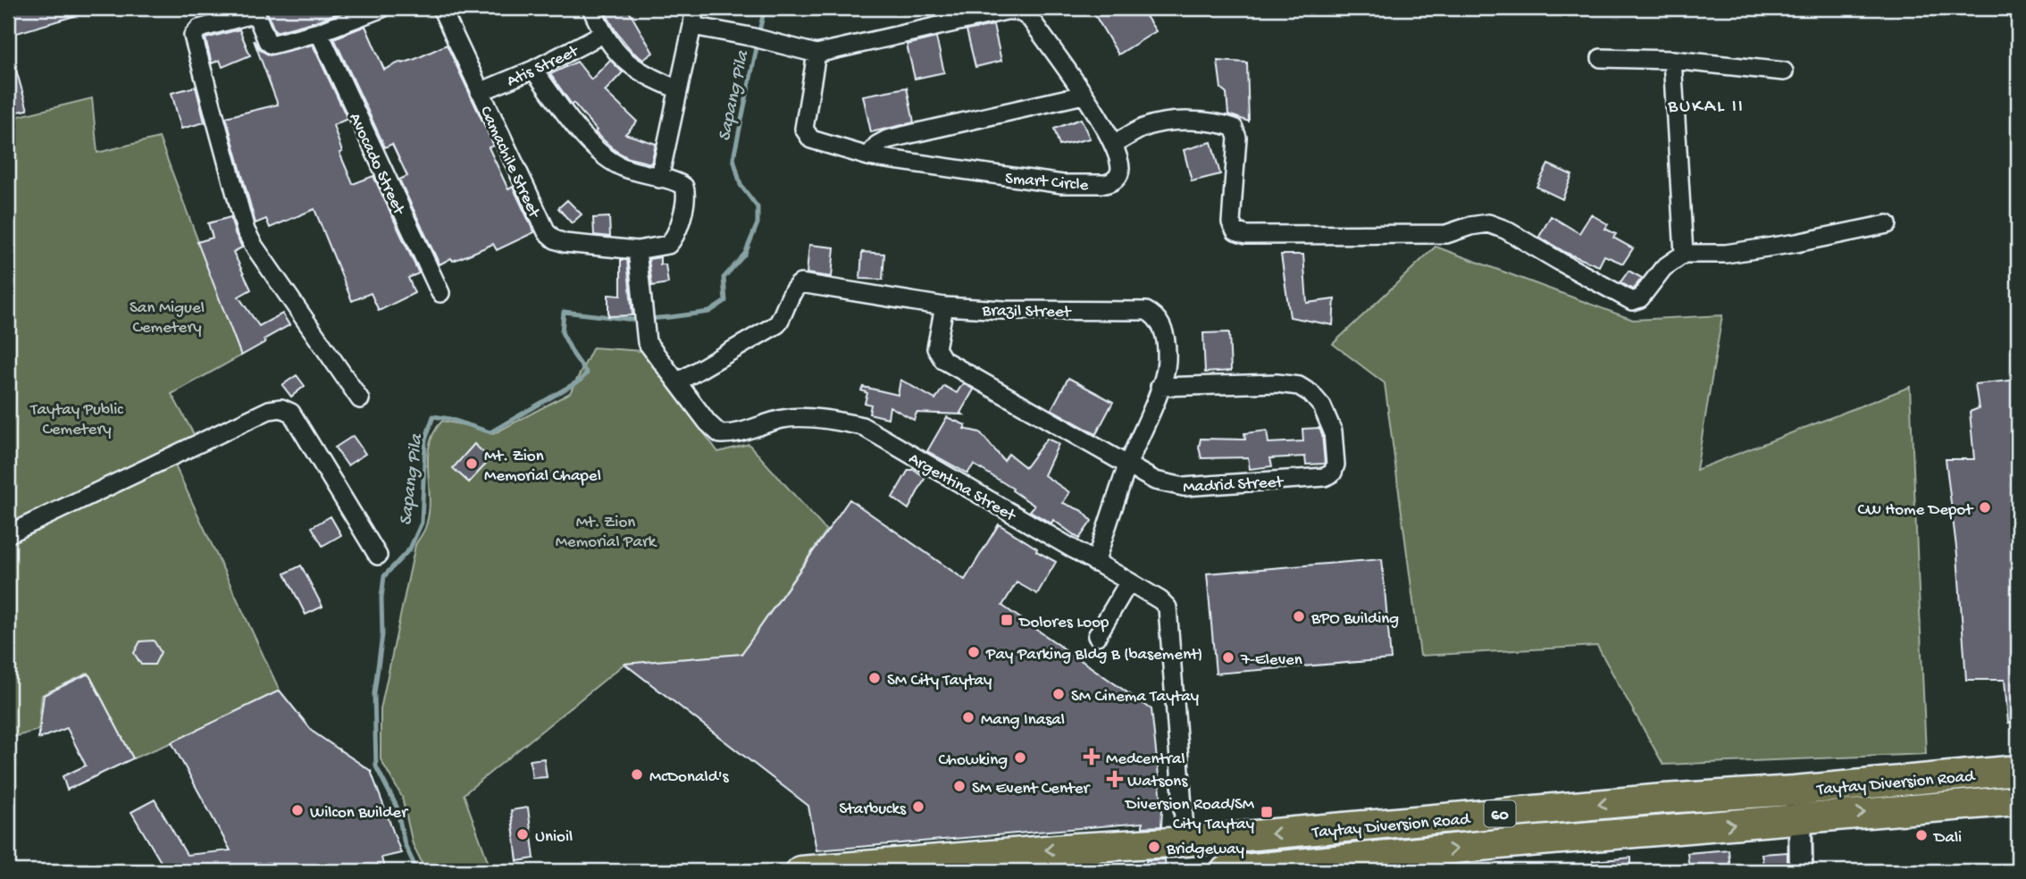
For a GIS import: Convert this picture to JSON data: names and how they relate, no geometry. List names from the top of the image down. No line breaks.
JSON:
{"streets":{"main road":["Taytay Diversion Road","60"],"street":["Atis Street","Camachile Street","Avocado Street","Smart Circle","Brazil Street","Madrid Street","Argentina Street"]},"crossings":[["Atis Street","Camachile Street"],["Camachile Street","Argentina Street"],["Brazil Street","Madrid Street"],["Brazil Street","Argentina Street"],["Argentina Street","Taytay Diversion Road"]],"districts":["BUKAL II"],"water":["Sapang Pila"],"parks":["San Miguel Cemetery","Taytay Public Cemetery","Mt. Zion Memorial Park"],"places":{"other":["Mt. Zion Memorial Chapel","CW Home Depot","BPO Building","Pay Parking Bldg B (basement)","7-Eleven","SM City Taytay","SM Cinema Taytay","Mang Inasal","Chowking","McDonald's","SM Event Center","Starbucks","Wilcon Builder","Unioil","Dali","Bridgeway"],"transit":["Dolores Loop","Diversion Road/SM City Taytay"],"health":["Medcentral","Watsons"]}}
